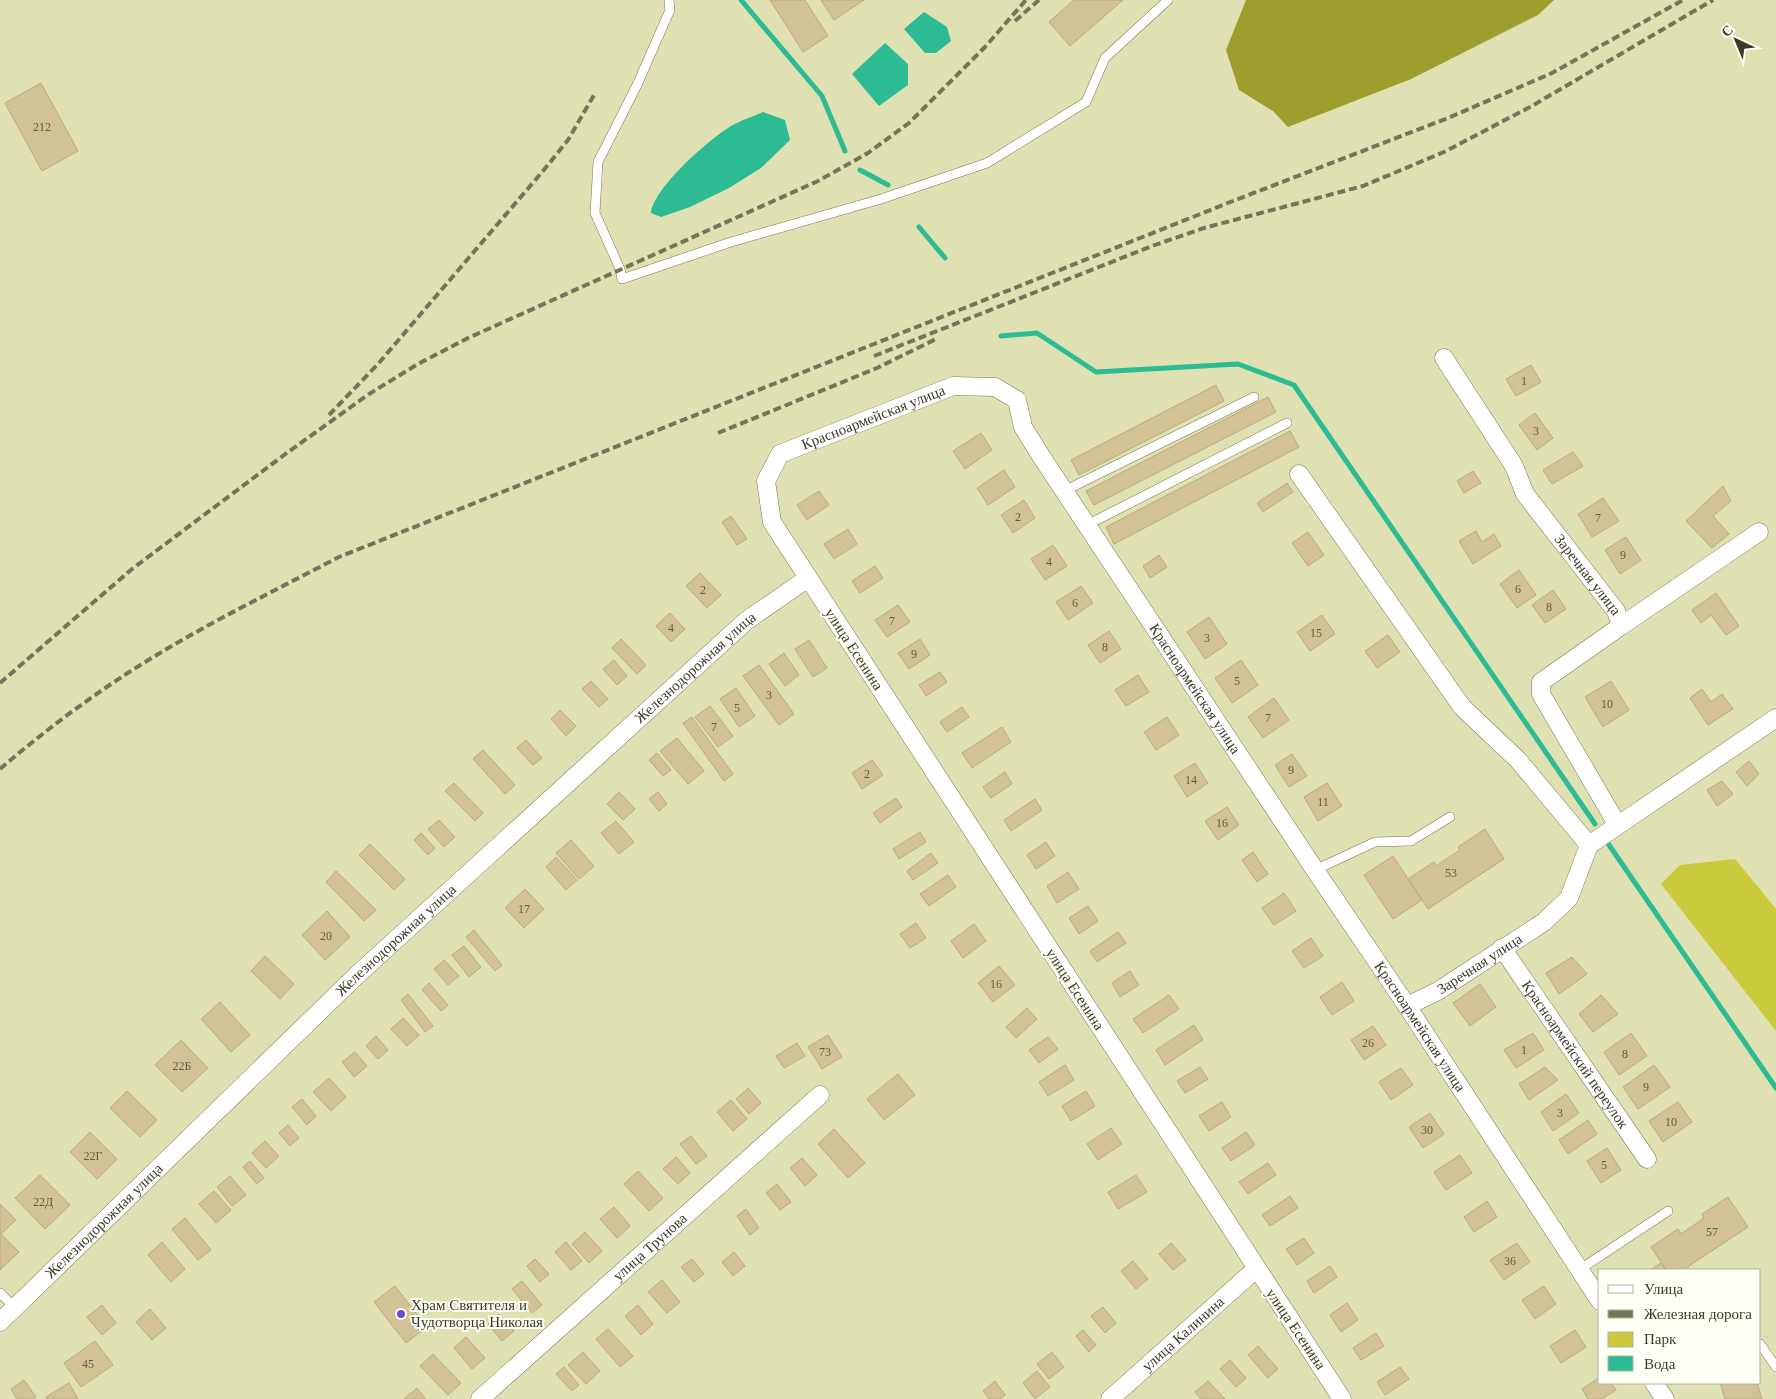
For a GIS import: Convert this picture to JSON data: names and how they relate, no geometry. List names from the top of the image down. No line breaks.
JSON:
{"streets":{"street":["Красноармейская улица","Заречная улица","улица Есенина","Железнодорожная улица","Красноармейский переулок","улица Трунова","улица Калинина"]},"crossings":[["Красноармейская улица","Заречная улица"],["Красноармейская улица","улица Есенина"],["Красноармейская улица","Железнодорожная улица"],["Заречная улица","Красноармейский переулок"],["улица Есенина","Железнодорожная улица"],["улица Есенина","улица Калинина"]],"places":["Храм Святителя и Чудотворца Николая"],"house_numbers":["212","1","3","2","7","9","4","6","2","6","8","7","4","15","3","8","9","5","3","10","5","7","7","9","2","14","11","16","53","17","20","16","26","1","73","8","22Б","9","3","10","30","22Г","5","22Д","57","36","45"],"legend":["Улица","Железная дорога","Парк","Вода"],"north":"top left"}
